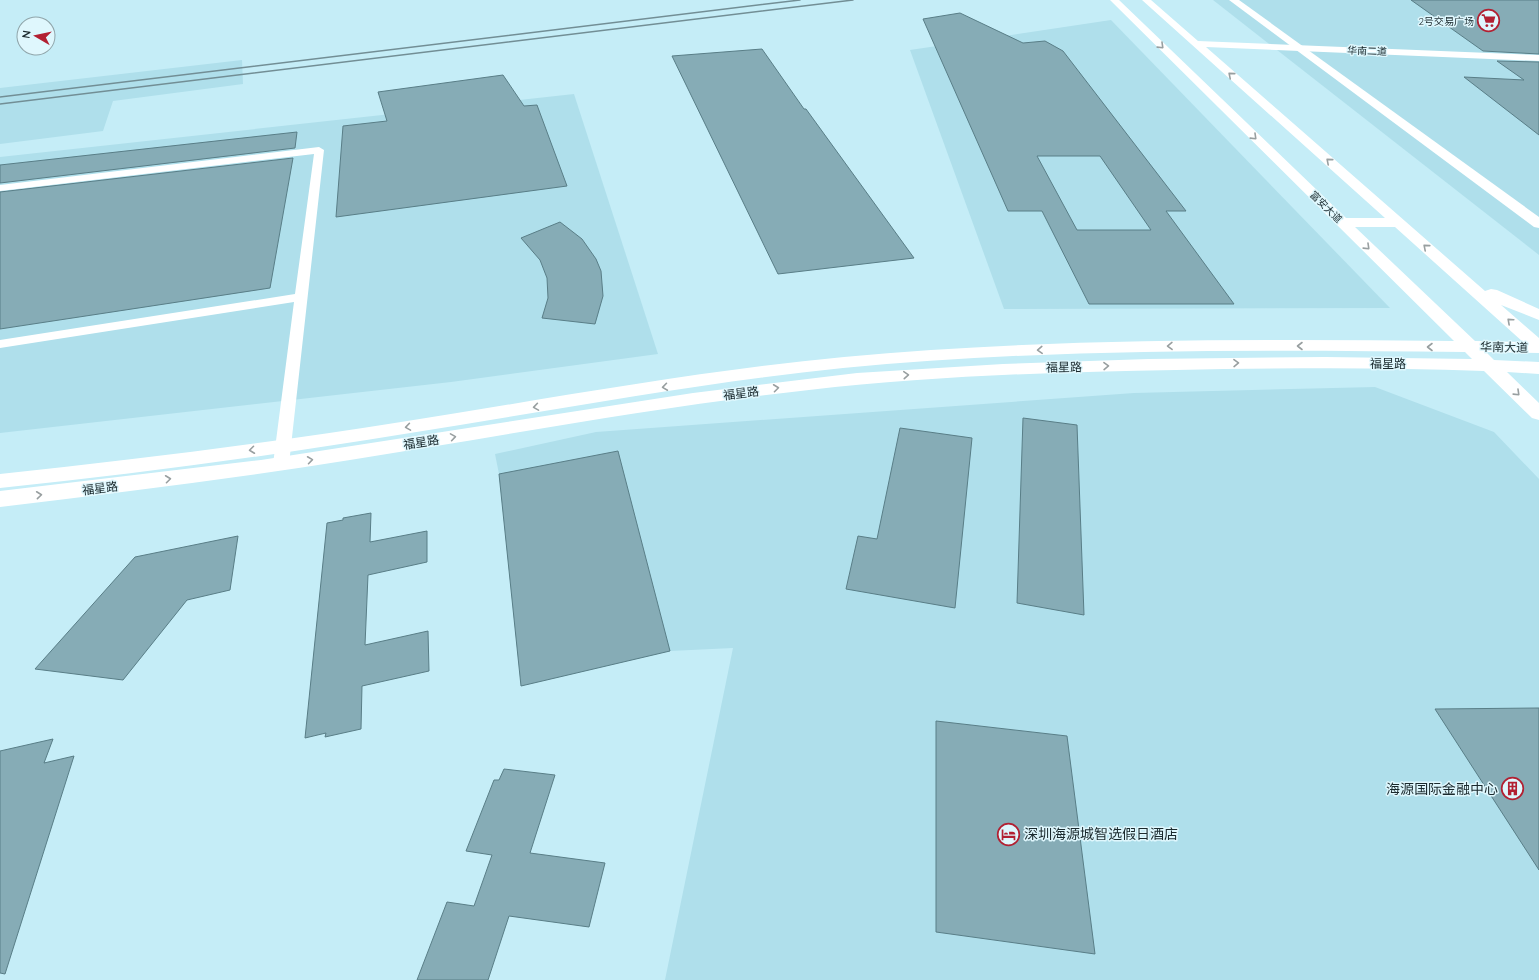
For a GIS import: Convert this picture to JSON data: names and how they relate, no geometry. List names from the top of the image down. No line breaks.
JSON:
{"streets":{"street":["华南二道","富安大道","华南大道","福星路"]},"crossings":[["富安大道","华南大道"],["富安大道","福星路"],["华南大道","福星路"]],"places":{"supermarket":["2号交易广场"],"building":["海源国际金融中心"],"hotel":["深圳海源城智选假日酒店"]},"north":"left"}
